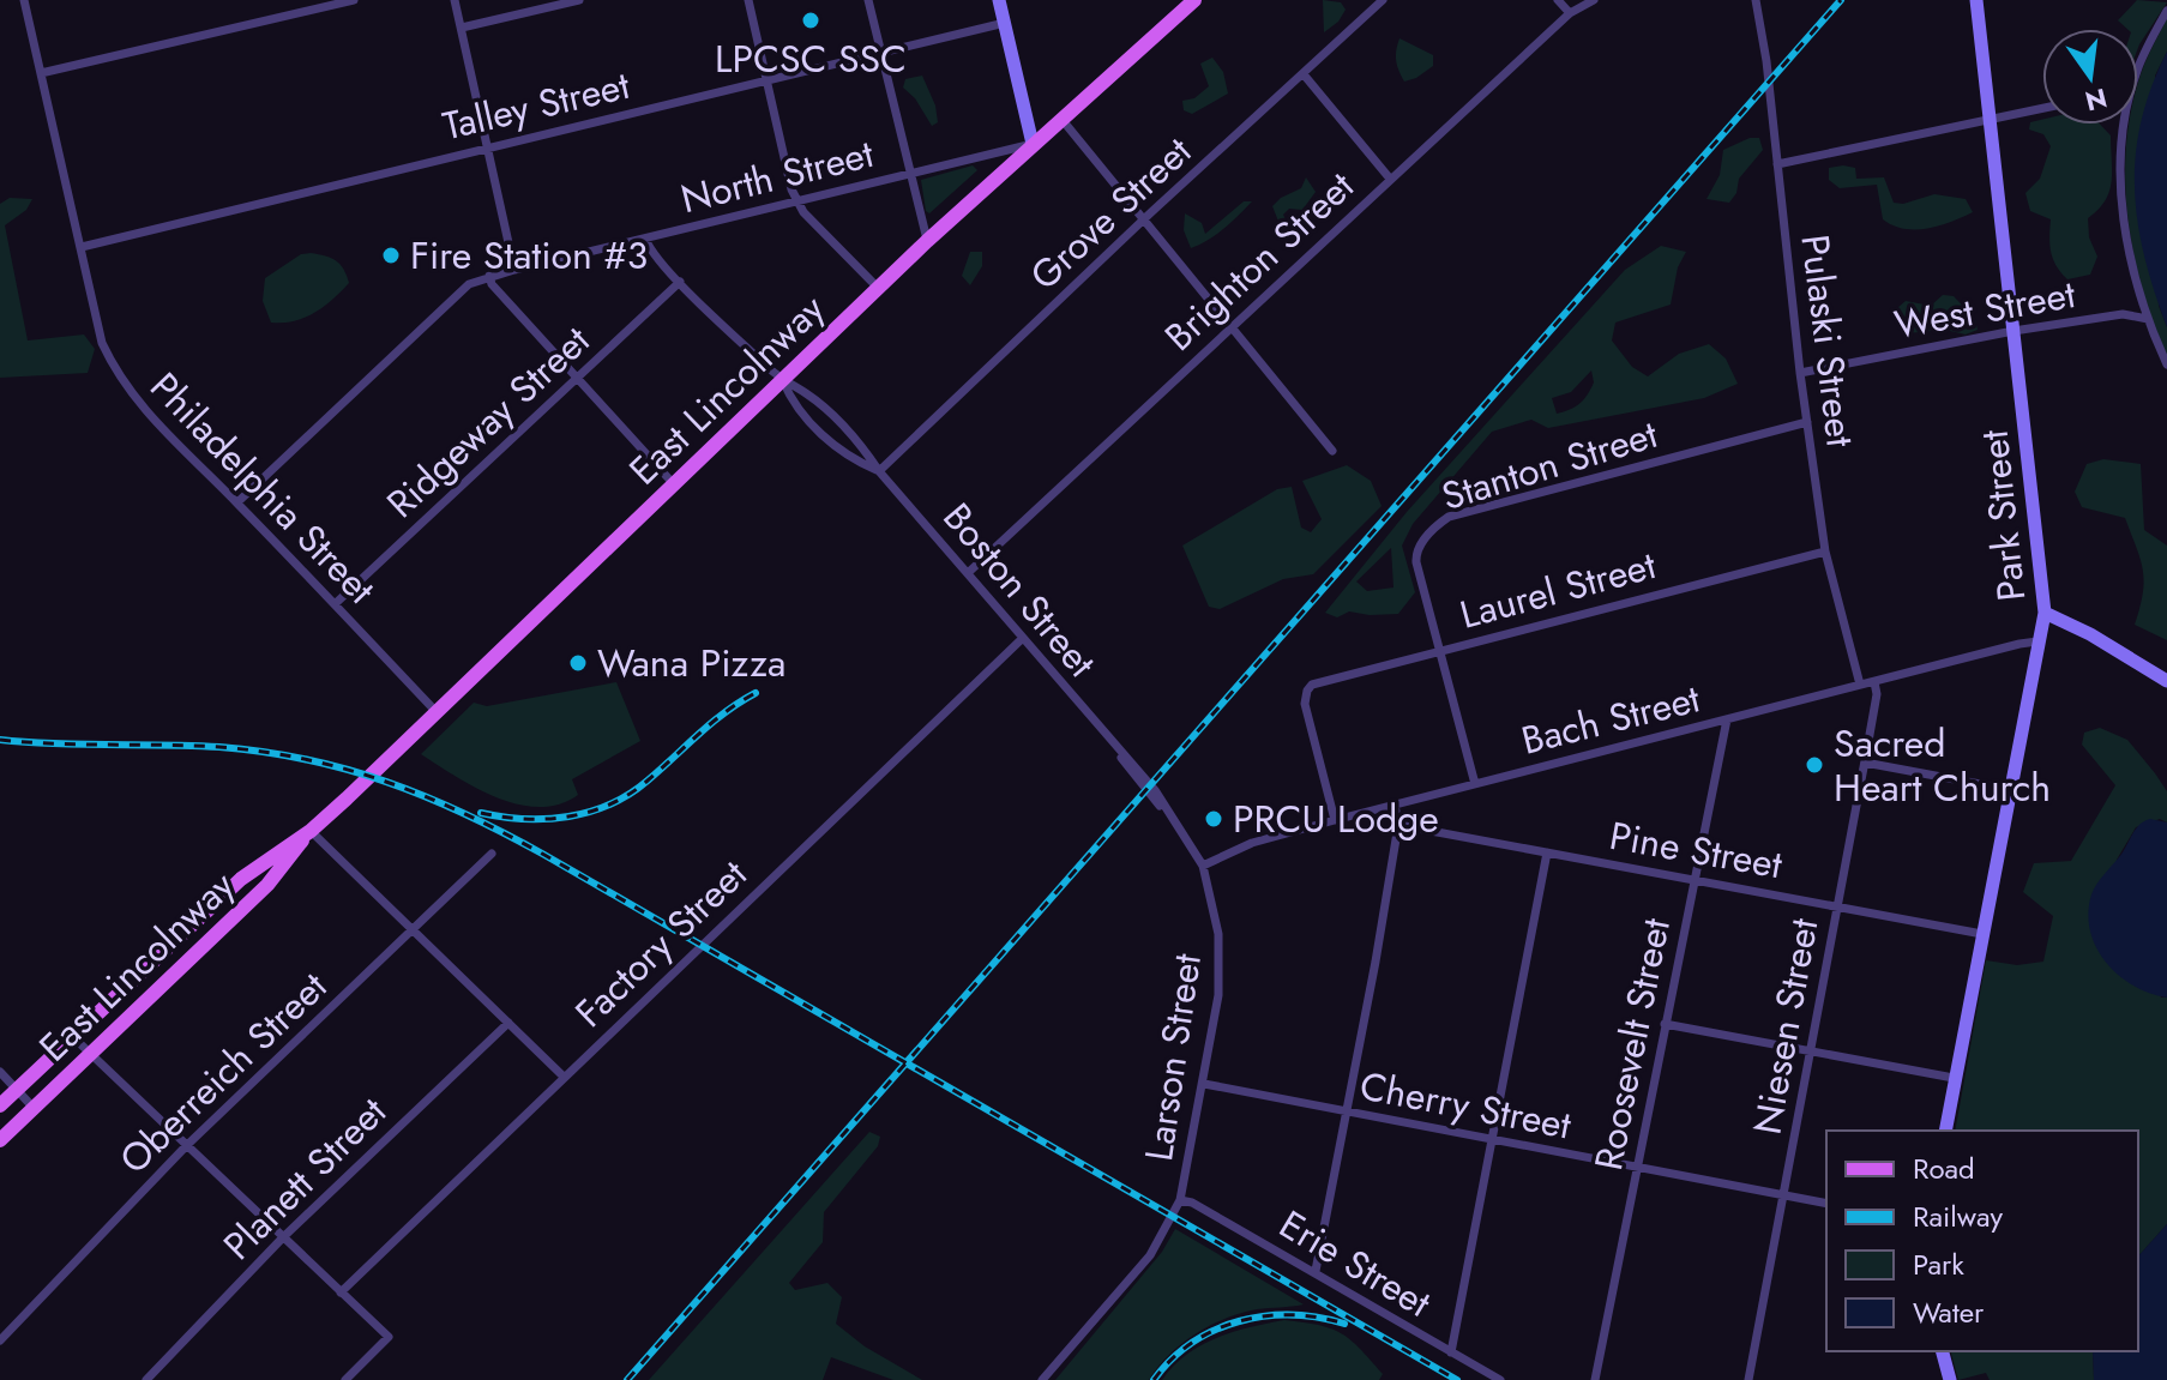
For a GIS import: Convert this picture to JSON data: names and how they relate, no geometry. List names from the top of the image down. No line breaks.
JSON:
{"streets":{"main road":["East Lincolnway"],"street":["Talley Street","North Street","Grove Street","Brighton Street","West Street","Pulaski Street","Ridgeway Street","Stanton Street","Philadelphia Street","Park Street","Boston Street","Laurel Street","Bach Street","Pine Street","Factory Street","Niesen Street","Roosevelt Street","Larson Street","Oberreich Street","Cherry Street","Planett Street","Erie Street"]},"crossings":[["Talley Street","Philadelphia Street"],["North Street","East Lincolnway"],["North Street","Philadelphia Street"],["North Street","Boston Street"],["Grove Street","Boston Street"],["Brighton Street","Boston Street"],["West Street","Pulaski Street"],["West Street","Park Street"],["Pulaski Street","Stanton Street"],["Pulaski Street","Laurel Street"],["Pulaski Street","Bach Street"],["East Lincolnway","Philadelphia Street"],["East Lincolnway","Boston Street"],["Ridgeway Street","Philadelphia Street"],["Ridgeway Street","Boston Street"],["Stanton Street","Laurel Street"],["Park Street","Bach Street"],["Park Street","Pine Street"],["Boston Street","Bach Street"],["Boston Street","Factory Street"],["Boston Street","Larson Street"],["Laurel Street","Bach Street"],["Bach Street","Niesen Street"],["Bach Street","Roosevelt Street"],["Bach Street","Larson Street"],["Pine Street","Niesen Street"],["Pine Street","Roosevelt Street"],["Niesen Street","Cherry Street"],["Roosevelt Street","Cherry Street"],["Larson Street","Cherry Street"],["Larson Street","Erie Street"]],"places":["LPCSC SSC","Fire Station #3","Wana Pizza","Sacred Heart Church","PRCU Lodge"],"legend":["Road","Railway","Park","Water"],"north":"bottom"}
